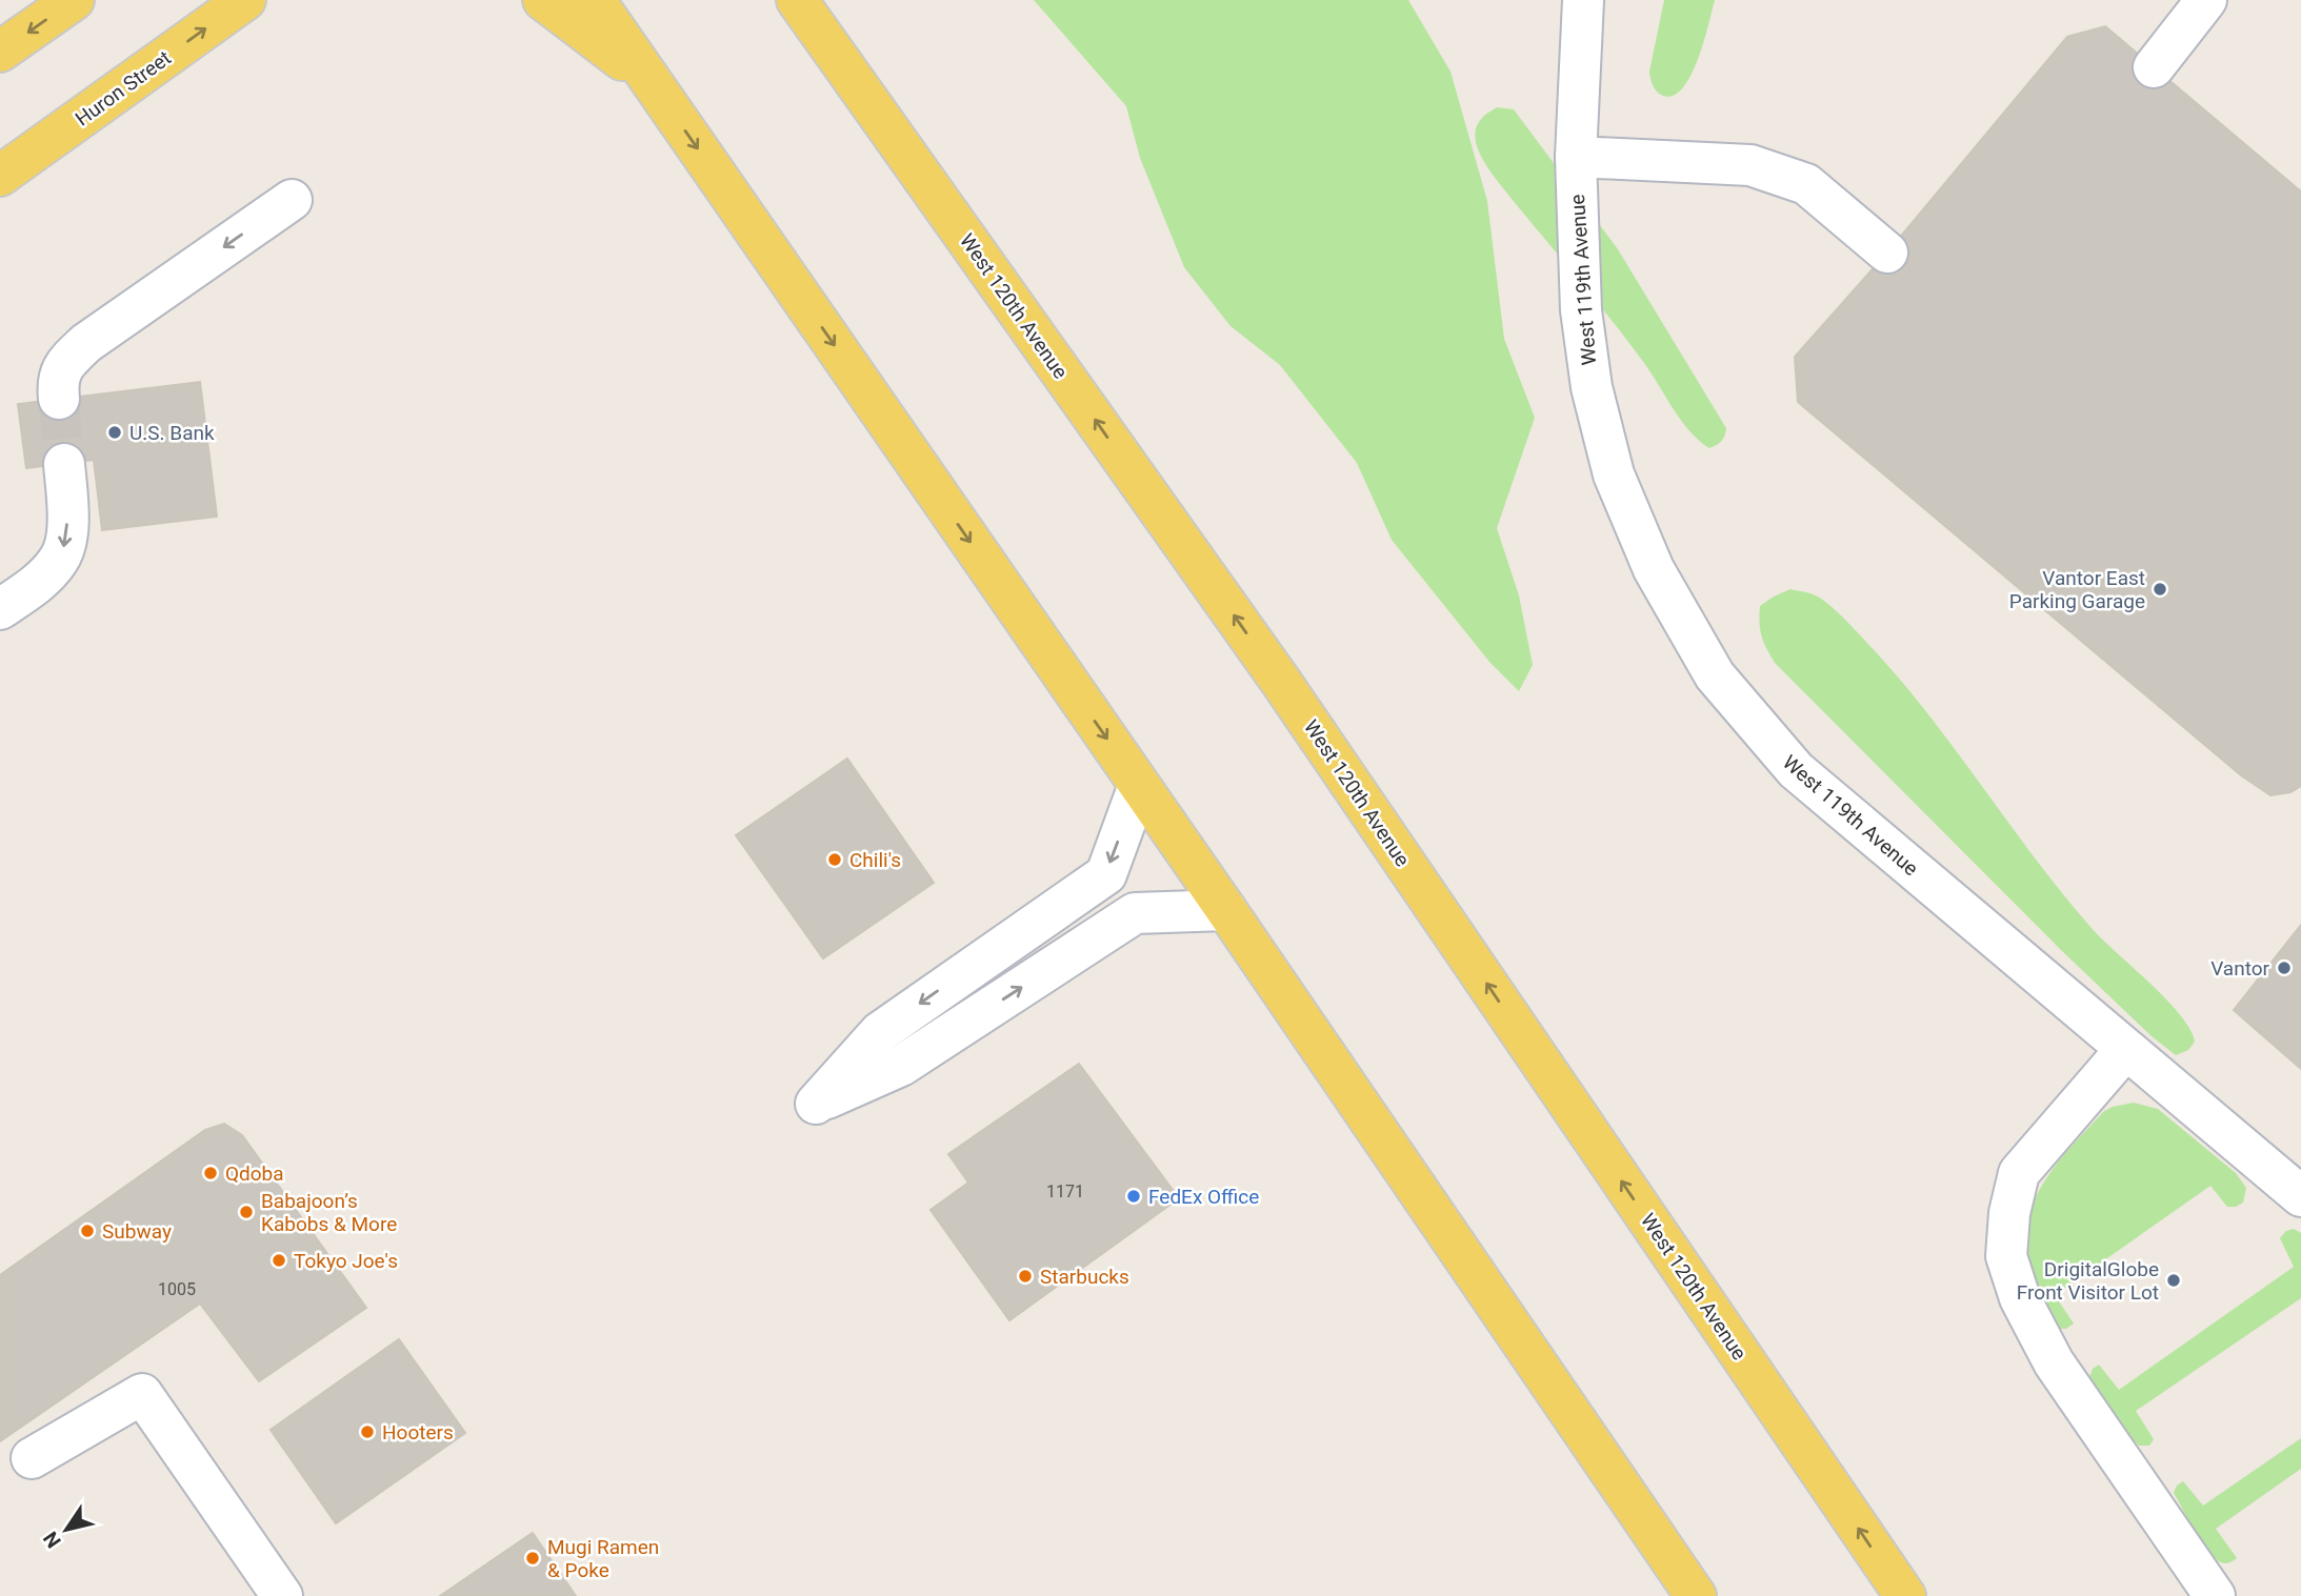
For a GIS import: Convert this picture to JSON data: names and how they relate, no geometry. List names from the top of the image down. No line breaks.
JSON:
{"streets":{"main road":["Huron Street","West 120th Avenue"],"lane":["West 119th Avenue"]},"one_way":["Huron Street"],"places":["U.S. Bank","Vantor East Parking Garage","Chili's","Vantor","Qdoba","FedEx Office","Babajoon’s Kabobs & More","Subway","Tokyo Joe's","Starbucks","DrigitalGlobe Front Visitor Lot","Hooters","Mugi Ramen & Poke"],"house_numbers":["1171","1005"],"north":"bottom left"}
